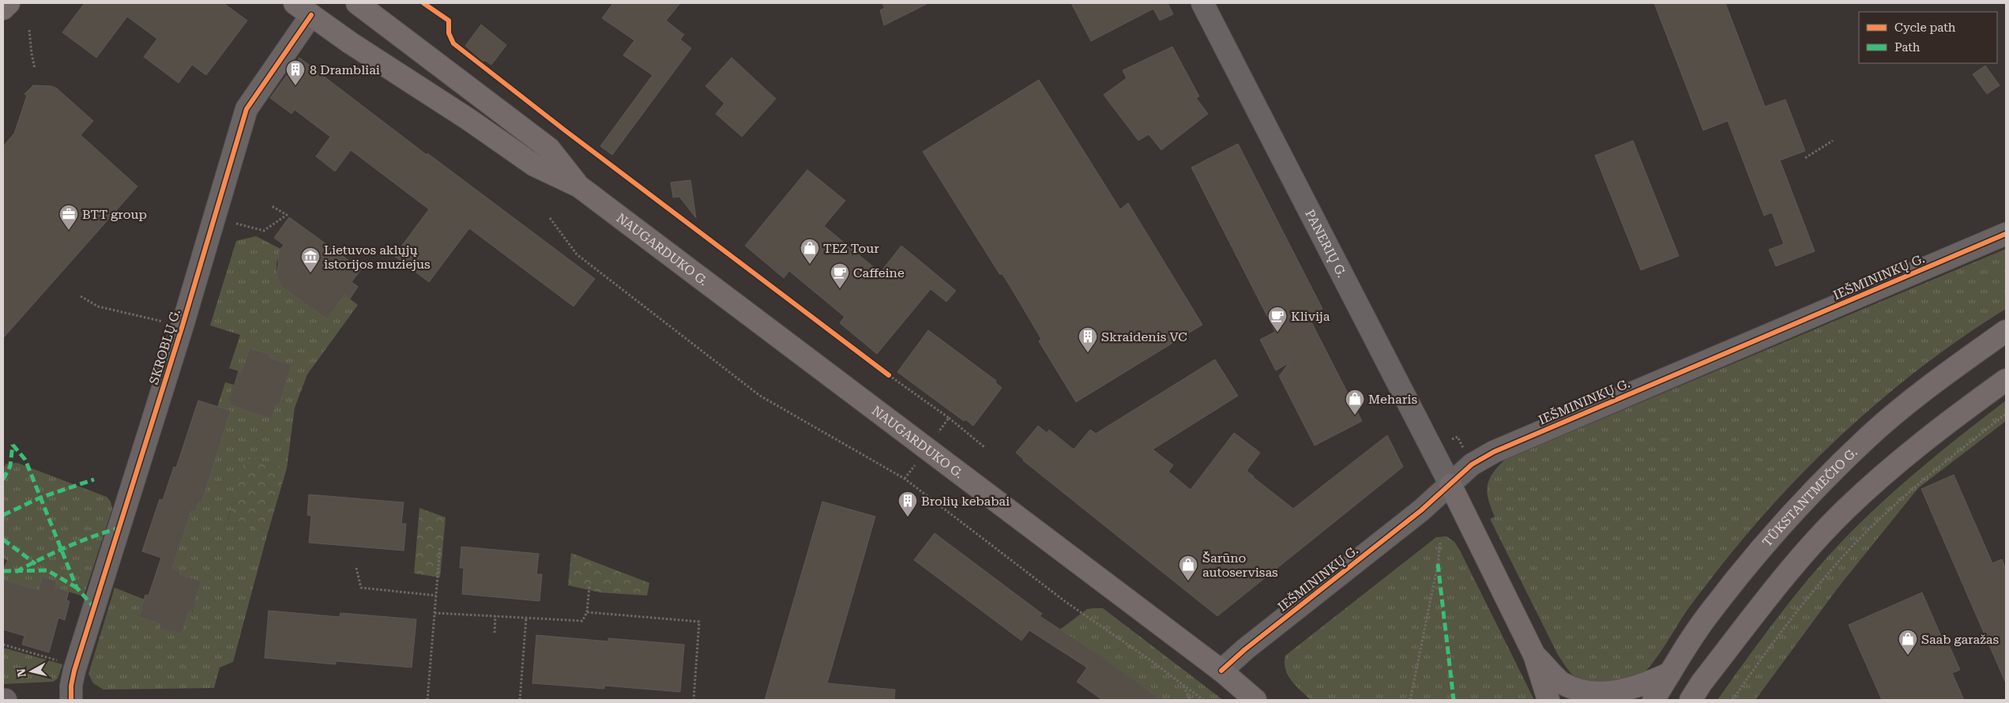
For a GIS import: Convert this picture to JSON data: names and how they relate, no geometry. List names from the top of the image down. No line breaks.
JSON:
{"streets":{"main road":["NAUGARDUKO G.","TŪKSTANTMEČIO G."],"street":["PANERIŲ G.","IEŠMININKŲ G.","SKROBLŲ G."]},"crossings":[["PANERIŲ G.","IEŠMININKŲ G."],["NAUGARDUKO G.","IEŠMININKŲ G."],["NAUGARDUKO G.","SKROBLŲ G."]],"places":{"building":["8 Drambliai","Skraidenis VC","Brolių kebabai"],"office":["BTT group"],"shop":["TEZ Tour","Meharis","Šarūno autoservisas","Saab garažas"],"museum":["Lietuvos aklųjų istorijos muziejus"],"cafe":["Caffeine","Klivija"]},"legend":["Cycle path","Path"],"north":"left"}
